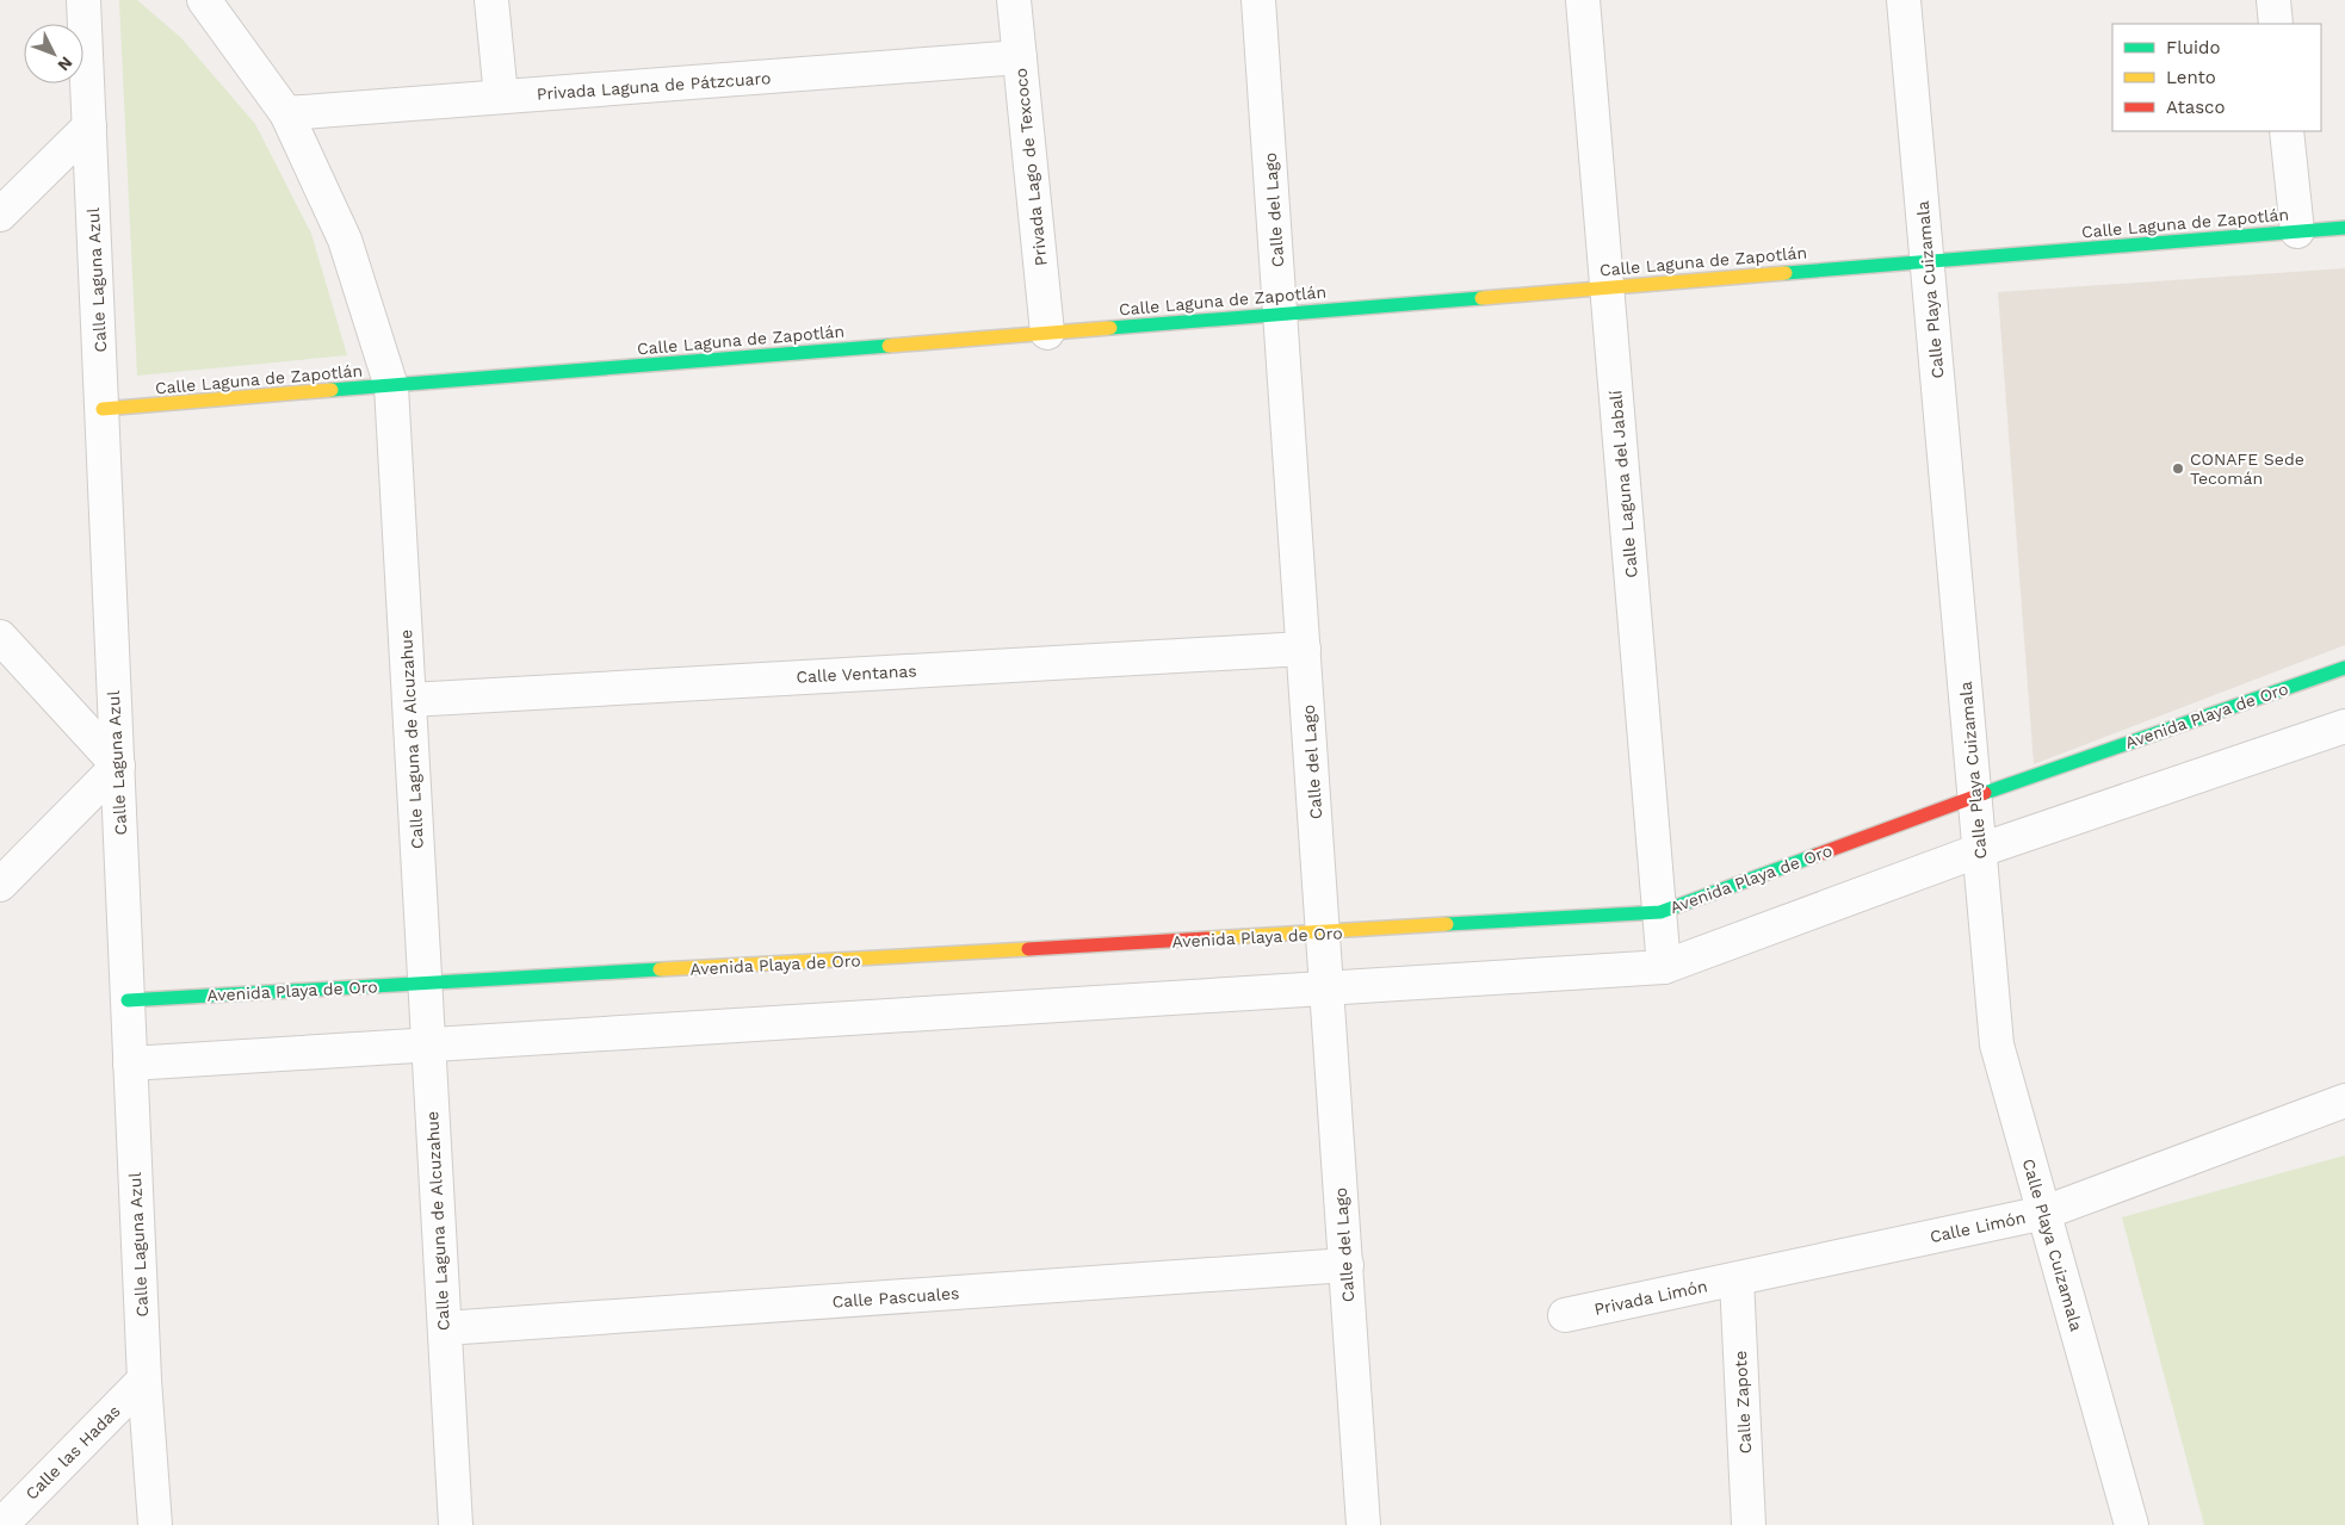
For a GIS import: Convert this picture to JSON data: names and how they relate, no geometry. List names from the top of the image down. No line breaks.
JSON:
{"streets":{"street":["Privada Laguna de Pátzcuaro","Privada Lago de Texcoco","Calle del Lago","Calle Laguna de Zapotlán","Calle Laguna Azul","Calle Playa Cuizamala","Calle Laguna del Jabalí","Calle Ventanas","Avenida Playa de Oro","Calle Laguna de Alcuzahue","Calle Limón","Calle Pascuales","Privada Limón","Calle Zapote","Calle las Hadas"]},"crossings":[["Privada Laguna de Pátzcuaro","Privada Lago de Texcoco"],["Privada Laguna de Pátzcuaro","Calle Laguna de Alcuzahue"],["Privada Lago de Texcoco","Calle Laguna de Zapotlán"],["Calle del Lago","Calle Laguna de Zapotlán"],["Calle del Lago","Calle Ventanas"],["Calle del Lago","Avenida Playa de Oro"],["Calle del Lago","Calle Pascuales"],["Calle Laguna de Zapotlán","Calle Laguna Azul"],["Calle Laguna de Zapotlán","Calle Playa Cuizamala"],["Calle Laguna de Zapotlán","Calle Laguna del Jabalí"],["Calle Laguna de Zapotlán","Calle Laguna de Alcuzahue"],["Calle Laguna Azul","Avenida Playa de Oro"],["Calle Laguna Azul","Calle las Hadas"],["Calle Playa Cuizamala","Avenida Playa de Oro"],["Calle Playa Cuizamala","Calle Limón"],["Calle Laguna del Jabalí","Avenida Playa de Oro"],["Calle Ventanas","Calle Laguna de Alcuzahue"],["Avenida Playa de Oro","Calle Laguna de Alcuzahue"],["Calle Laguna de Alcuzahue","Calle Pascuales"],["Calle Limón","Privada Limón"],["Calle Limón","Calle Zapote"],["Privada Limón","Calle Zapote"]],"places":["CONAFE Sede Tecomán"],"legend":["Fluido","Lento","Atasco"],"north":"bottom right"}
